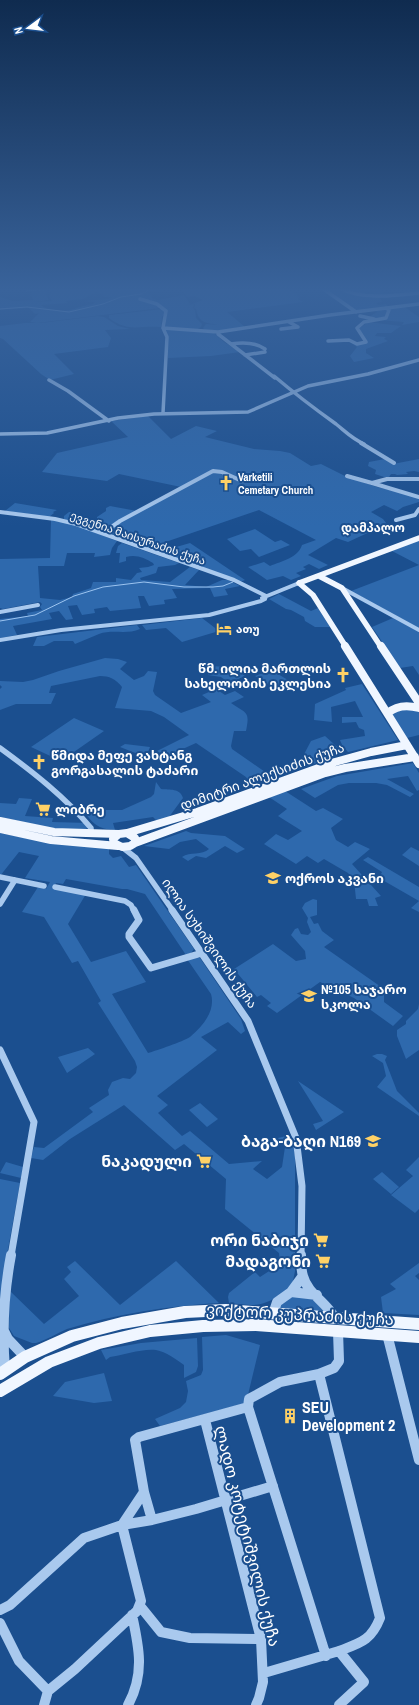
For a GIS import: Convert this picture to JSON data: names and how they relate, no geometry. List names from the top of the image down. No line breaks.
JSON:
{"streets":{"main road":["დიმიტრი ალექსიძის ქუჩა","ვიქტორ კუპრაძის ქუჩა"],"street":["ევგენია მაისურაძის ქუჩა","ილია სუხიშვილის ქუჩა","ლადო კოტეტიშვილის ქუჩა"]},"crossings":[["დიმიტრი ალექსიძის ქუჩა","ილია სუხიშვილის ქუჩა"]],"districts":["დამპალო"],"places":{"church":["Varketili Cemetary Church","წმ. ილია მართლის სახელობის ეკლესია","წმიდა მეფე ვახტანგ გორგასალის ტაძარი"],"hotel":["ათუ"],"supermarket":["ლიბრე","ნაკადული","ორი ნაბიჯი","მადაგონი"],"school or university":["ოქროს აკვანი","№105 საჯარო სკოლა","ბაგა-ბაღი N169"],"building":["SEU Development 2"]},"north":"left"}
